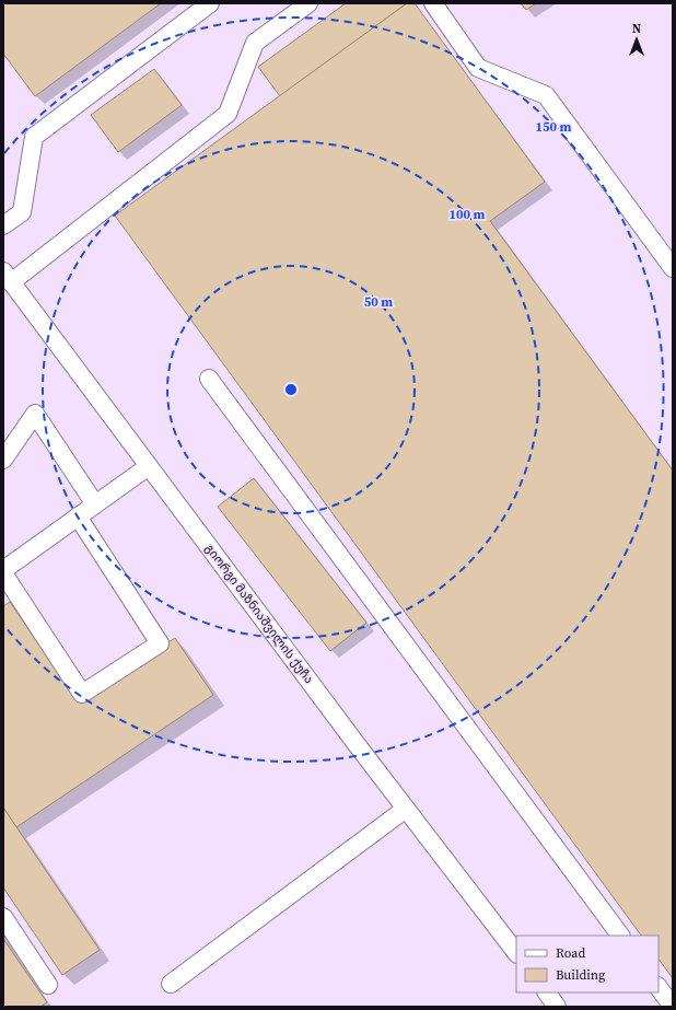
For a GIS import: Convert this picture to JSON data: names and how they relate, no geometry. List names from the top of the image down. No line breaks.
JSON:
{"streets":{"street":["გიორგი მაზნიაშვილის ქუჩა"]},"legend":["Road","Building"],"north":"top","rings":["150 m","100 m","50 m"]}
